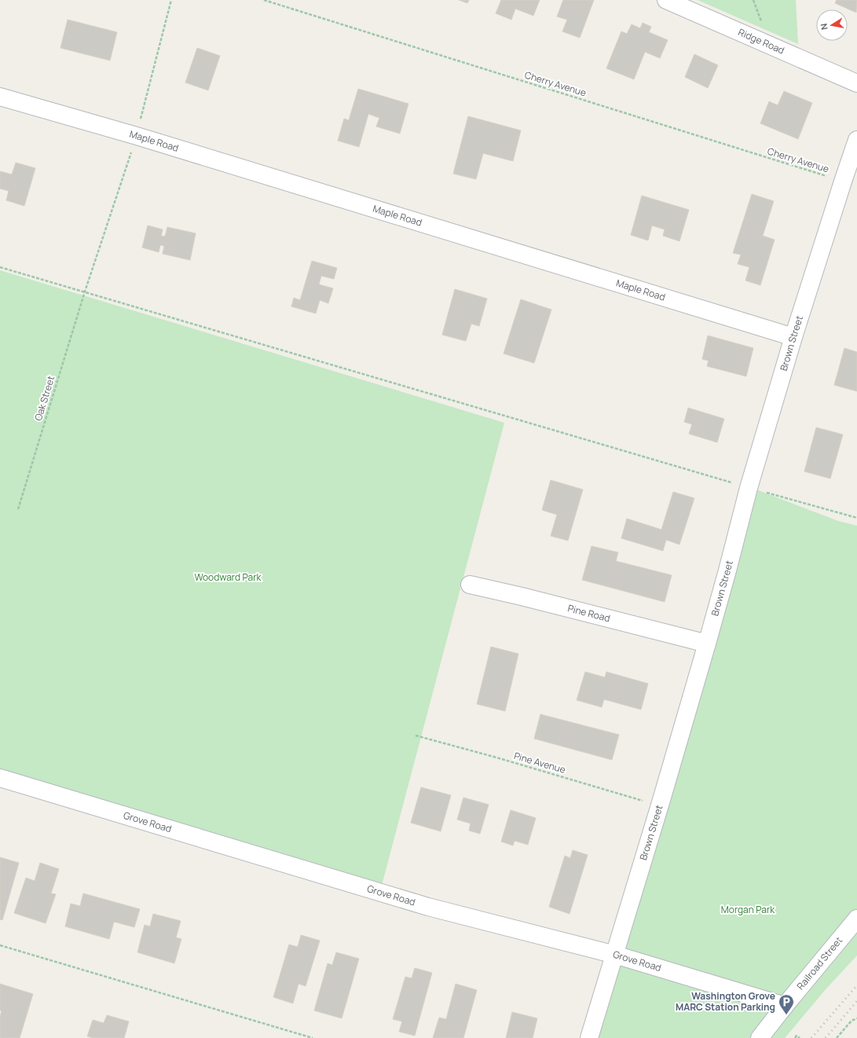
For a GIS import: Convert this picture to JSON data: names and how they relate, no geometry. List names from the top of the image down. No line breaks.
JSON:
{"streets":{"street":["Ridge Road","Maple Road","Brown Street","Pine Road","Grove Road","Railroad Street"],"path":["Cherry Avenue","Oak Street","Pine Avenue"]},"crossings":[["Cherry Avenue","Brown Street"],["Maple Road","Brown Street"],["Brown Street","Pine Road"],["Brown Street","Pine Avenue"],["Brown Street","Grove Road"],["Grove Road","Railroad Street"]],"parks":["Woodward Park","Morgan Park"],"places":{"parking":["Washington Grove MARC Station Parking"]},"north":"left"}
